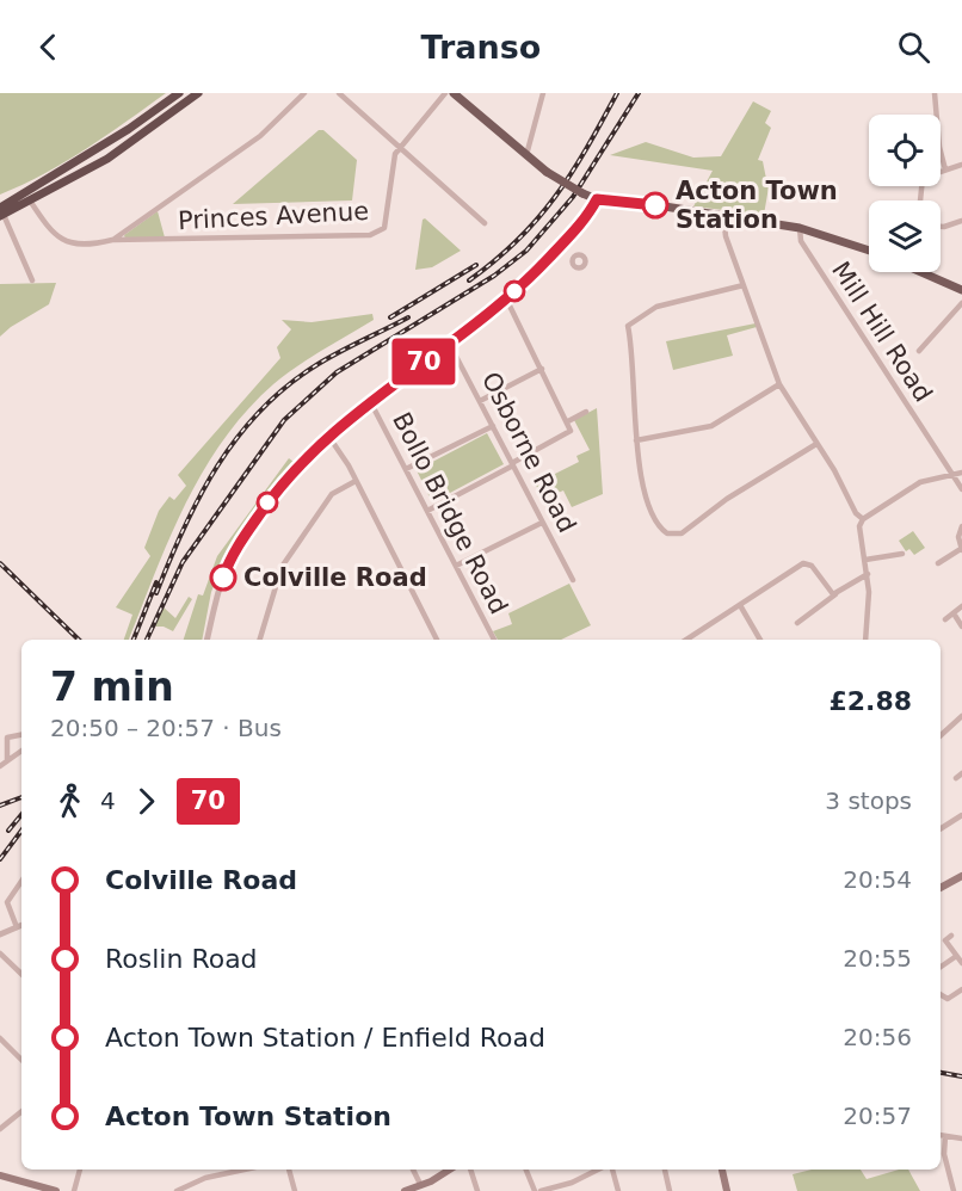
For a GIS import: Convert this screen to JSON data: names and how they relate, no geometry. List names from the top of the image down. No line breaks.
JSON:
{"streets":{"street":["Princes Avenue","Mill Hill Road","Osborne Road","Bollo Bridge Road"]},"places":["Acton Town Station","Colville Road"],"lines":["bus line 70"],"page":{"header":"Transo","on_map":"70","heading":["7 min","20:50 – 20:57 · Bus","£2.88"],"legs":["4","70","3 stops"],"list":[{"name":"Colville Road","value":"20:54"},{"name":"Roslin Road","value":"20:55"},{"name":"Acton Town Station / Enfield Road","value":"20:56"},{"name":"Acton Town Station","value":"20:57"}]}}
